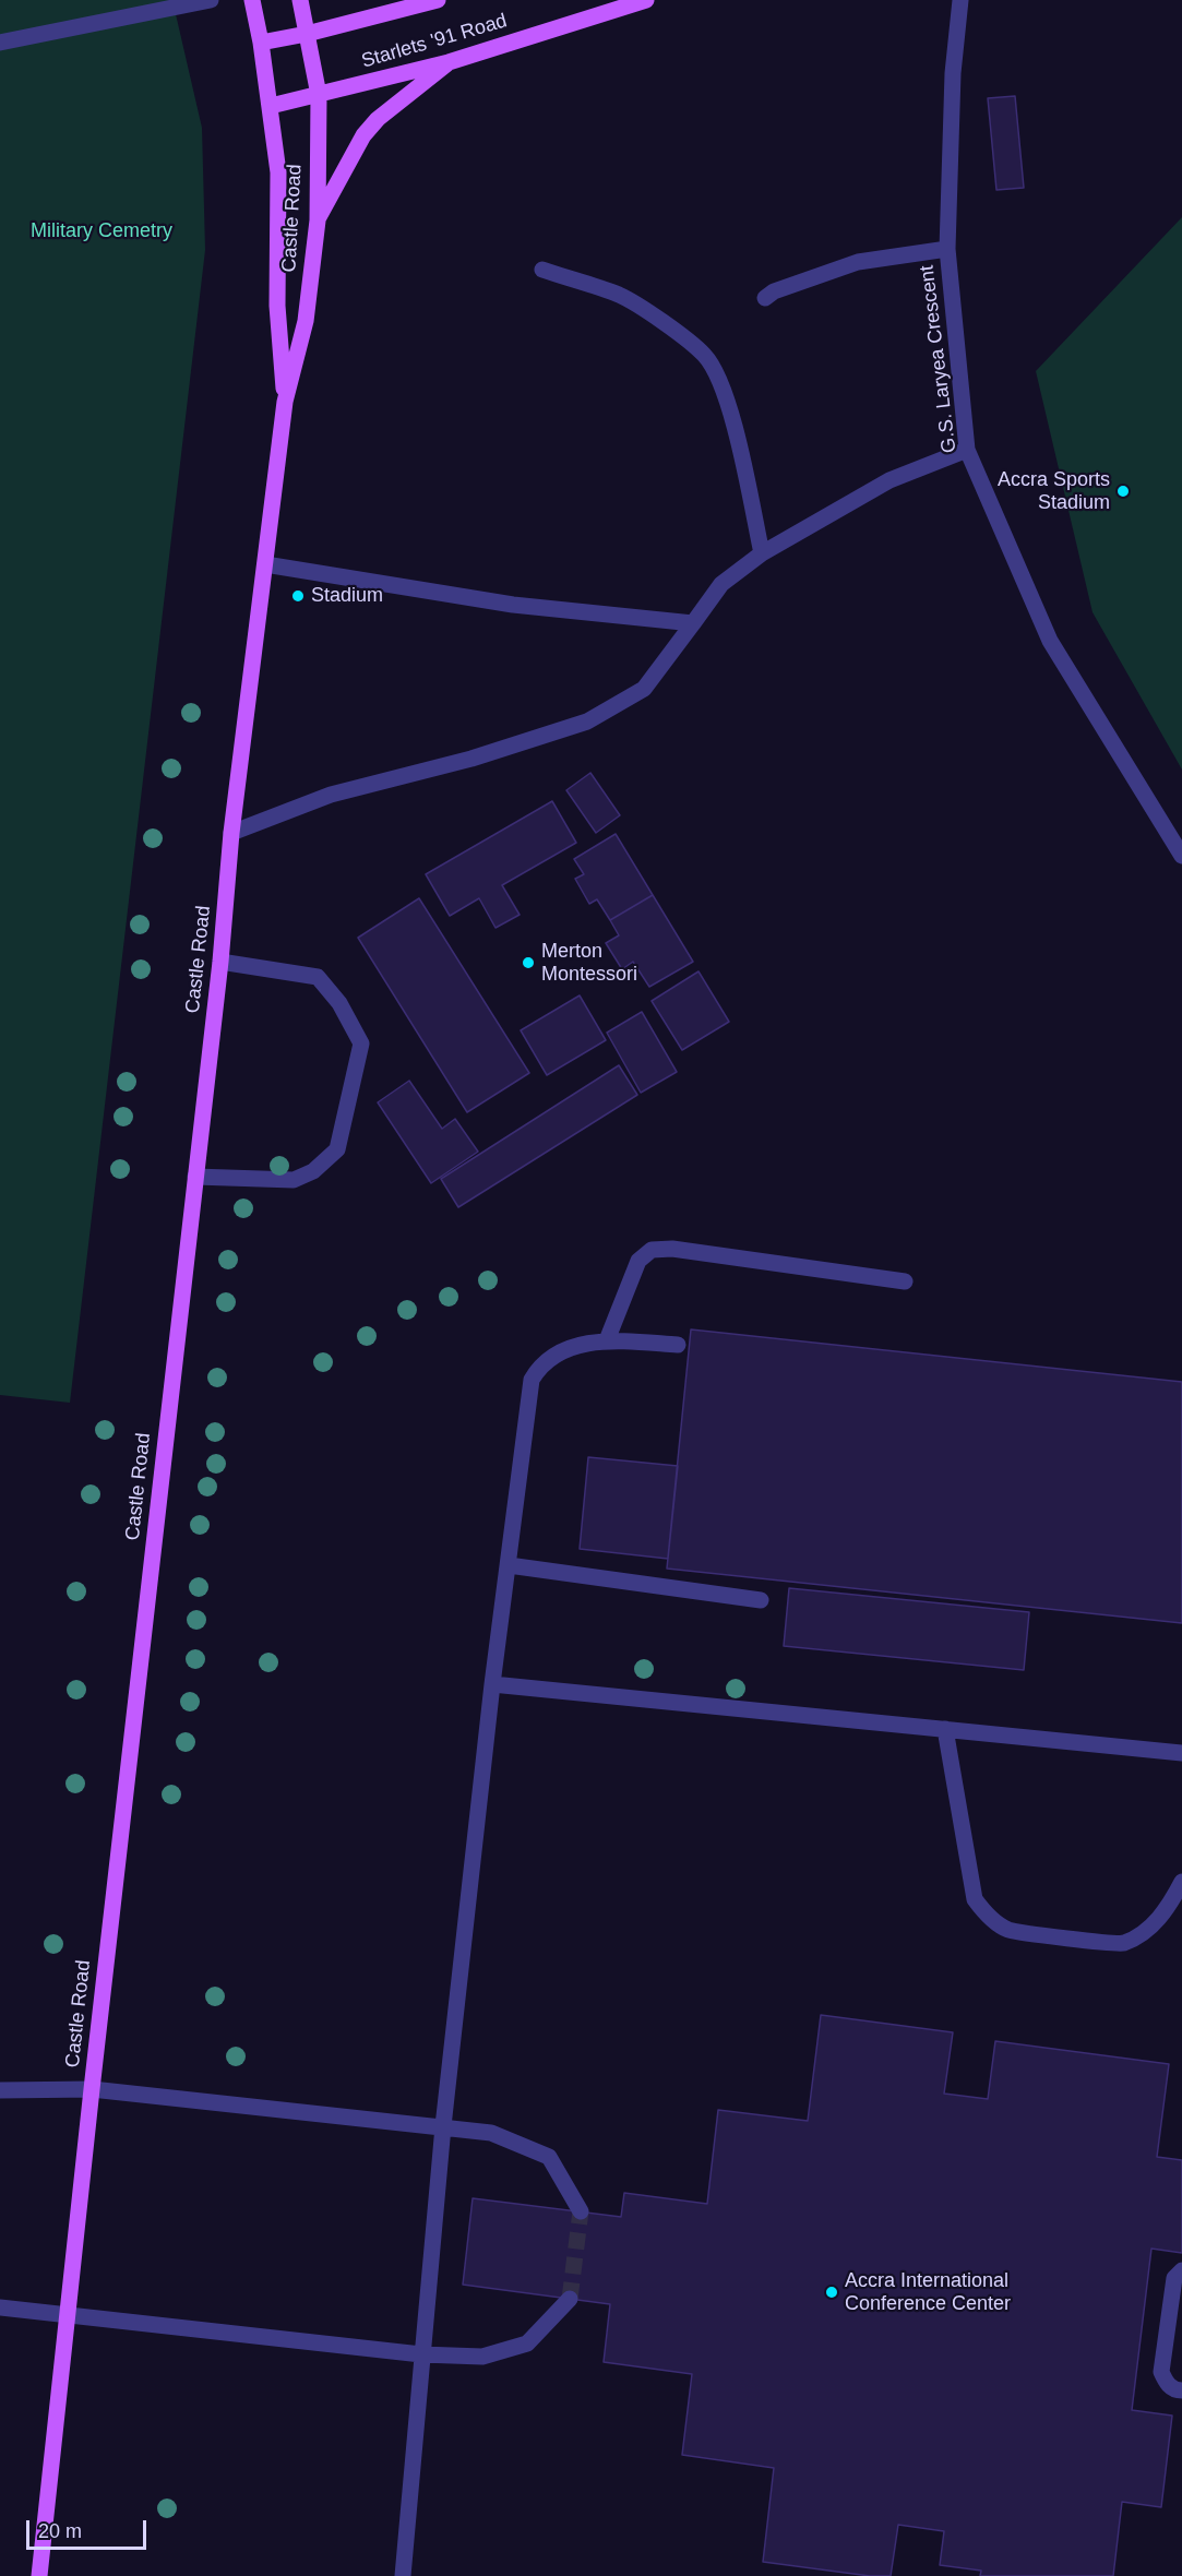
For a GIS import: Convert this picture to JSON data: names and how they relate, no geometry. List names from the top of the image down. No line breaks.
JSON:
{"streets":{"main road":["Starlets '91 Road","Castle Road"],"lane":["G.S. Laryea Crescent"]},"crossings":[["Starlets '91 Road","Castle Road"]],"parks":["Military Cemetry"],"places":["Accra Sports Stadium","Stadium","Merton Montessori","Accra International Conference Center"],"scale_bar":"20 m"}
